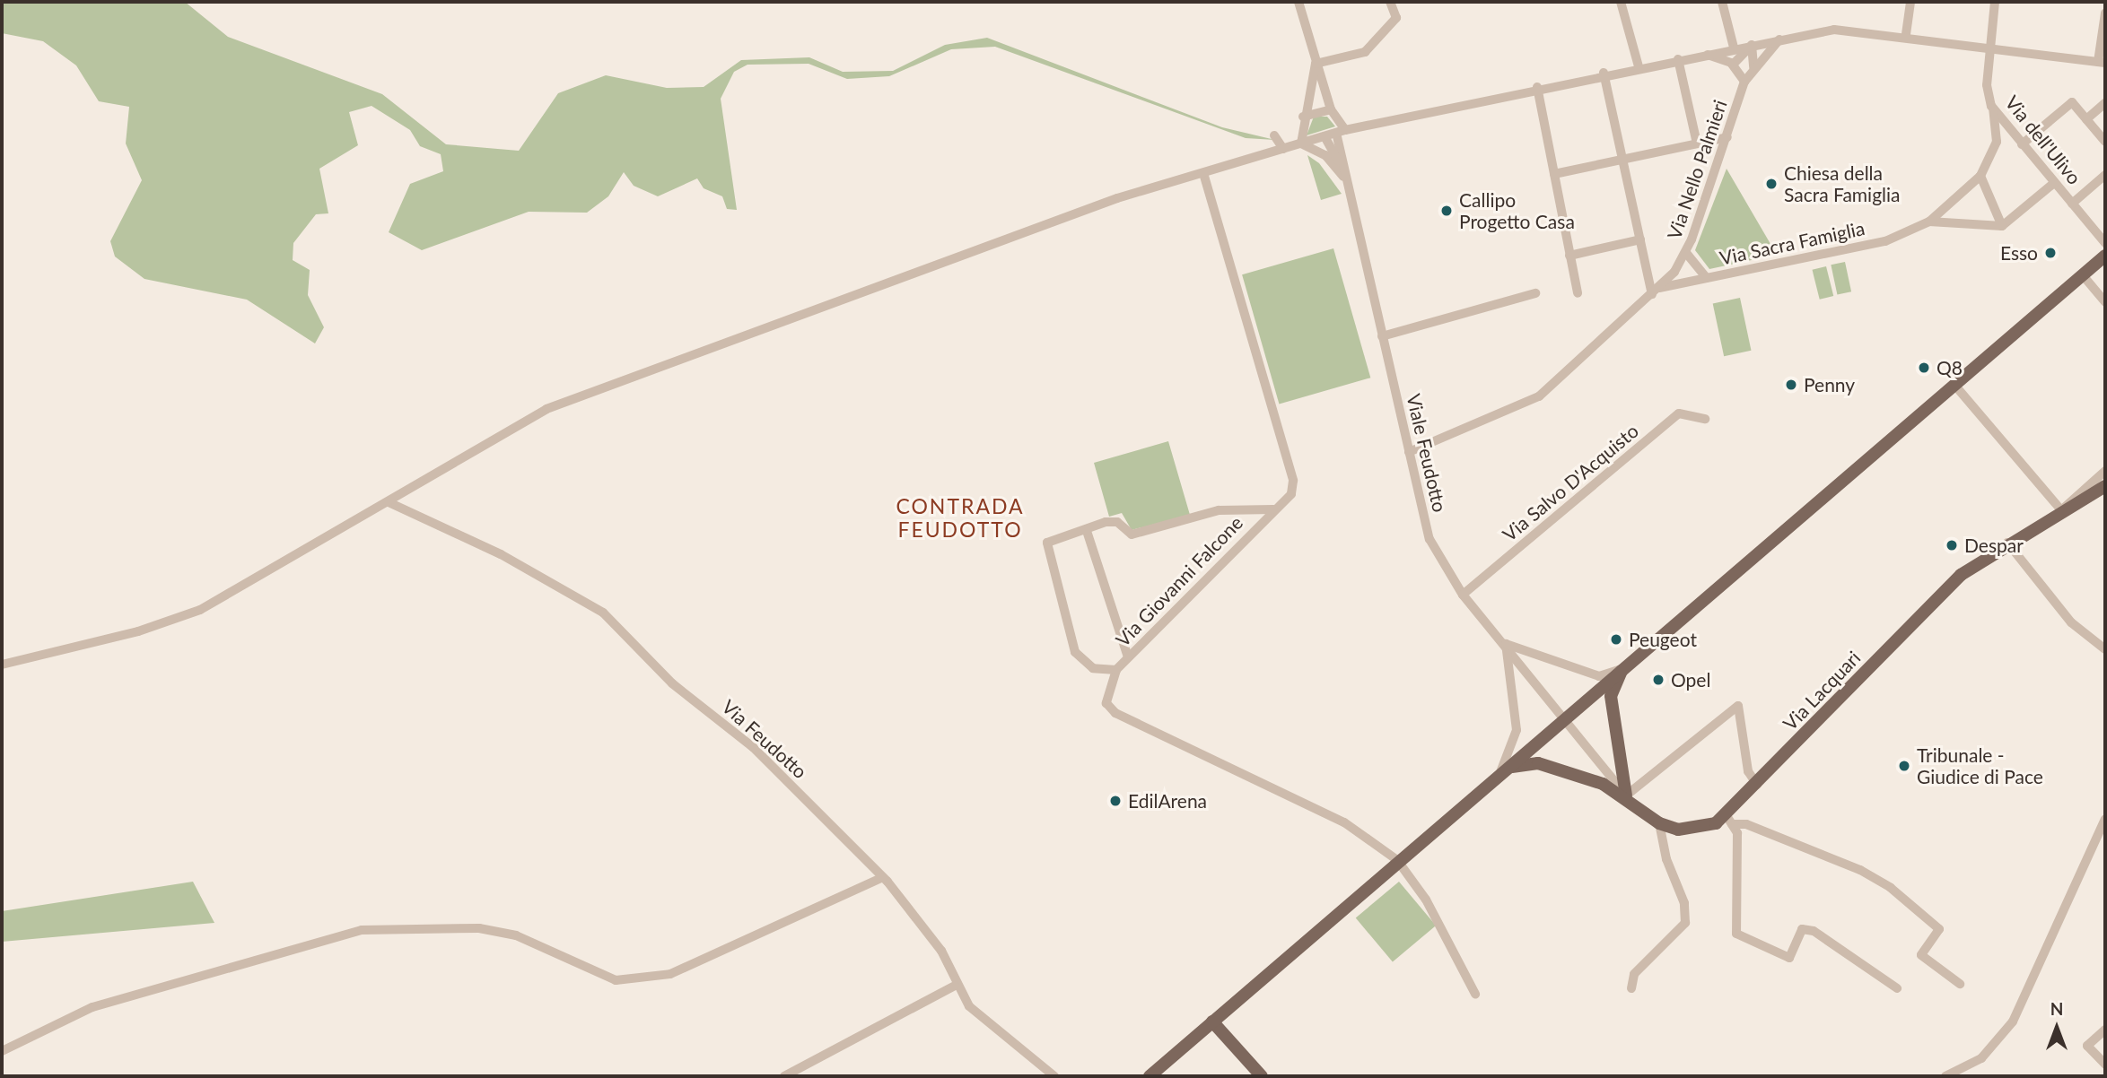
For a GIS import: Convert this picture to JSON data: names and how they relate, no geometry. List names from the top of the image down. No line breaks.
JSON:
{"streets":{"main road":["Via Lacquari"],"street":["Via dell'Ulivo","Via Nello Palmieri","Via Sacra Famiglia","Viale Feudotto","Via Salvo D'Acquisto","Via Giovanni Falcone","Via Feudotto"]},"crossings":[["Via Nello Palmieri","Via Sacra Famiglia"],["Via Nello Palmieri","Viale Feudotto"],["Viale Feudotto","Via Salvo D'Acquisto"],["Viale Feudotto","Via Lacquari"]],"districts":["CONTRADA FEUDOTTO"],"places":["Chiesa della Sacra Famiglia","Callipo Progetto Casa","Esso","Q8","Penny","Despar","Peugeot","Opel","Tribunale - Giudice di Pace","EdilArena"],"north":"top"}
